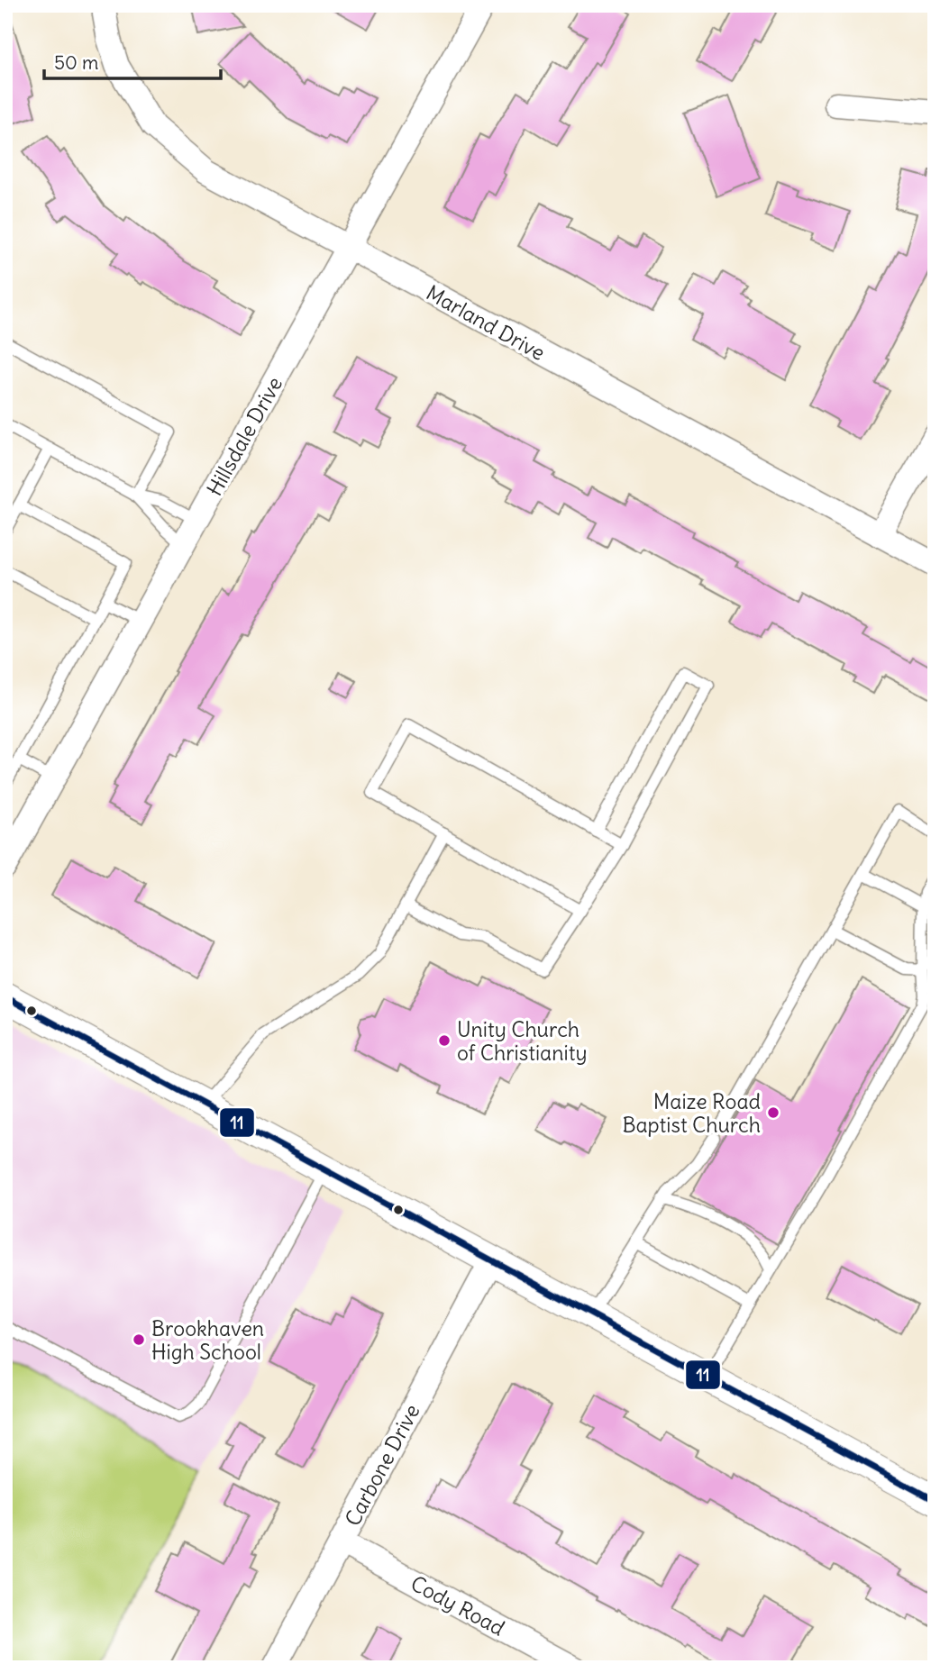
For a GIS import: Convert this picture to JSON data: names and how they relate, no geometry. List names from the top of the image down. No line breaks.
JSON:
{"streets":{"street":["Marland Drive","Hillsdale Drive","Carbone Drive","Cody Road"]},"crossings":[["Marland Drive","Hillsdale Drive"],["Carbone Drive","Cody Road"]],"places":["Unity Church of Christianity","Maize Road Baptist Church","Brookhaven High School"],"lines":["transit line 11"],"scale_bar":"50 m"}
